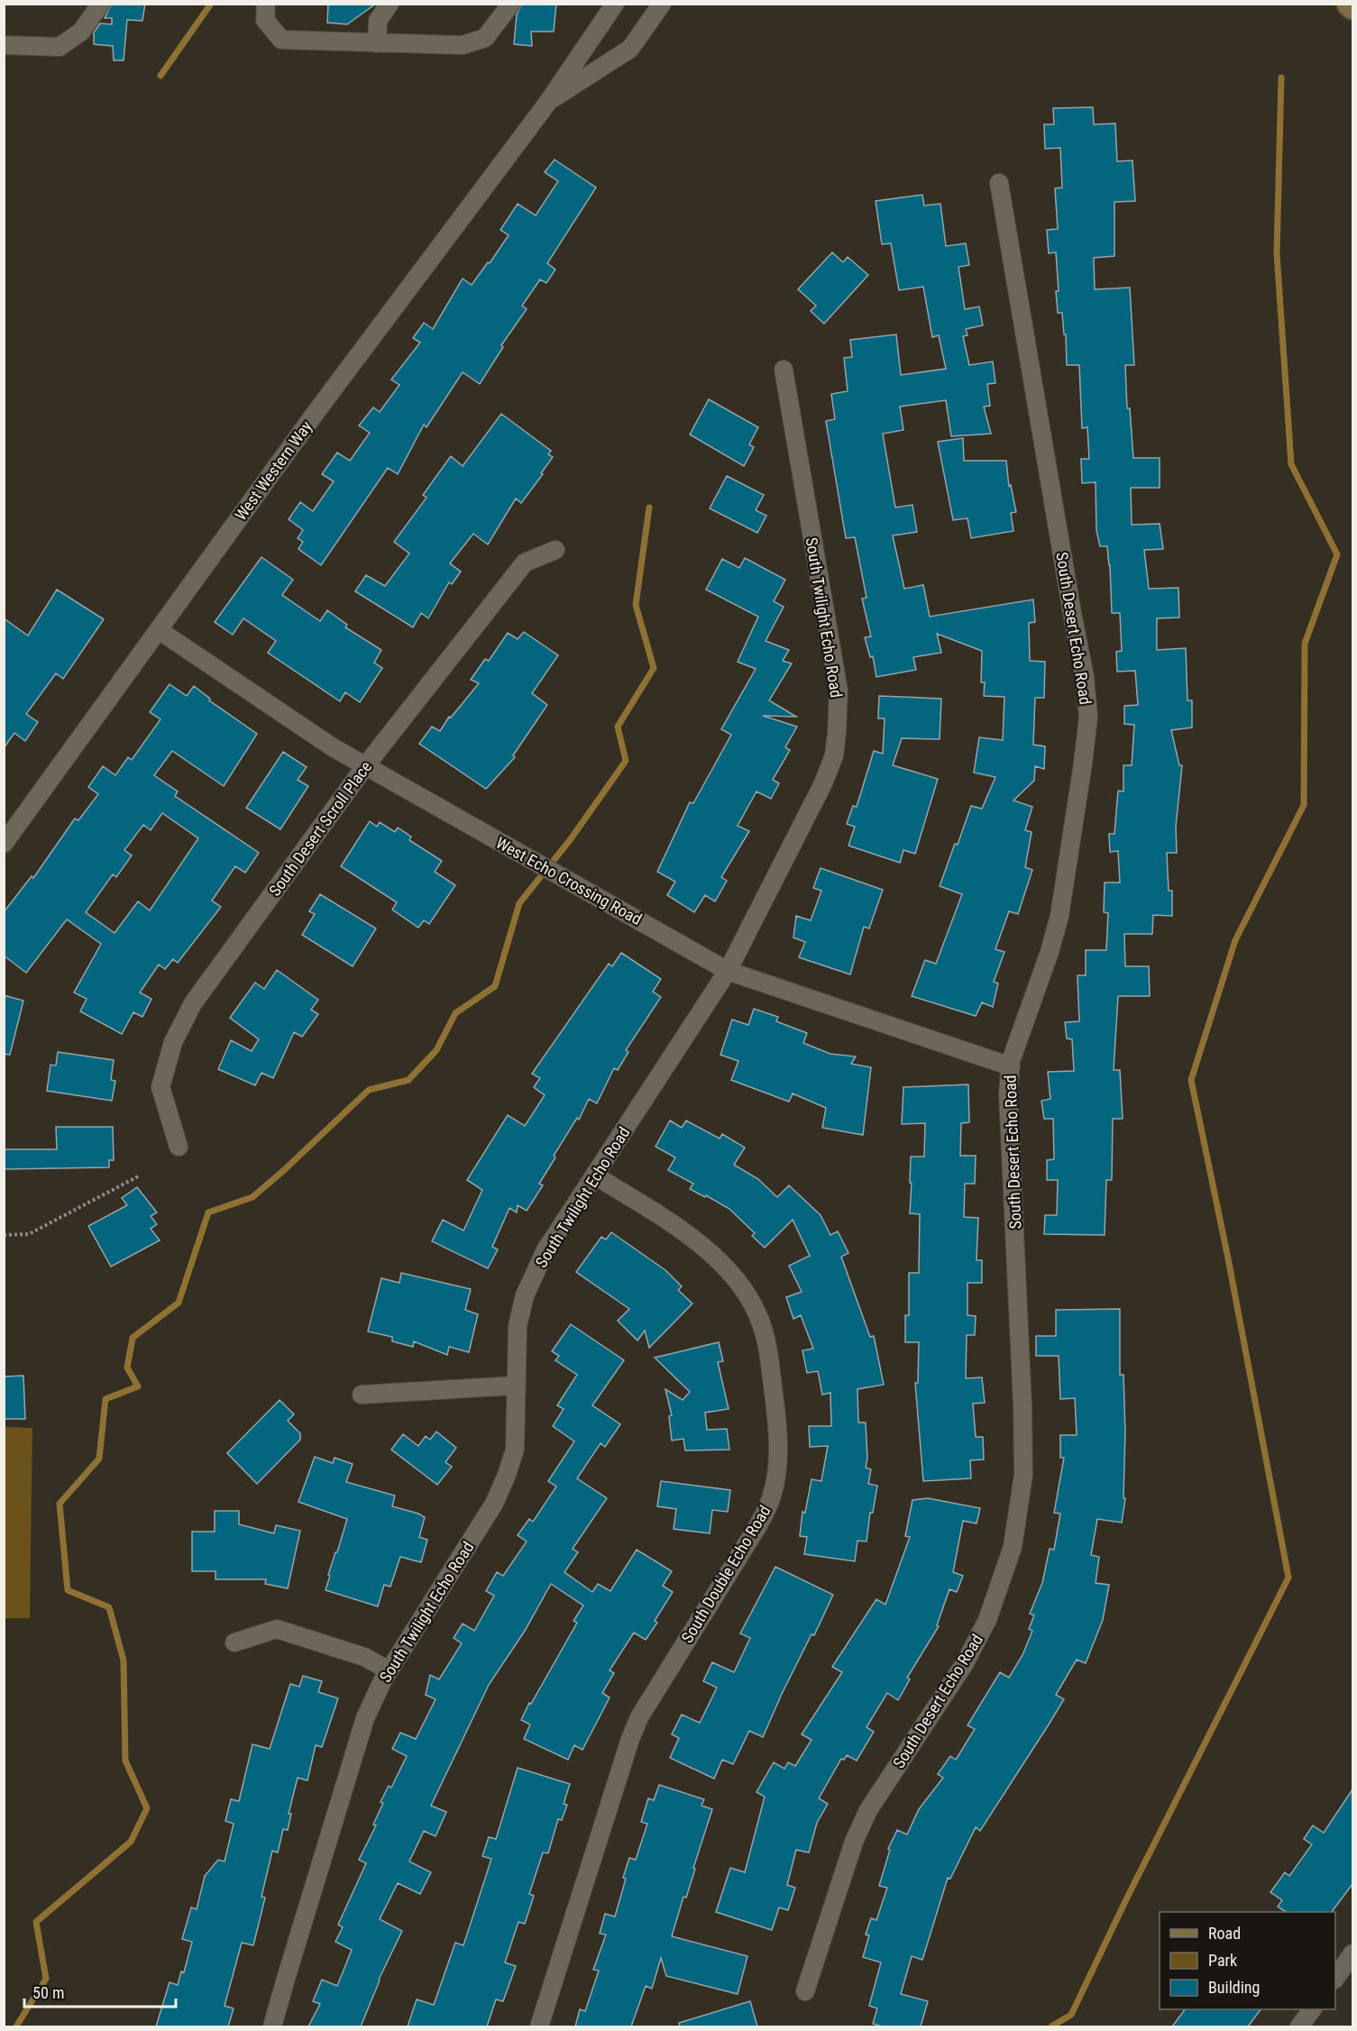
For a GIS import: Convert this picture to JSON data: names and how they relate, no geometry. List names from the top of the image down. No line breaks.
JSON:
{"streets":{"street":["West Western Way","South Twilight Echo Road","South Desert Echo Road","South Desert Scroll Place","West Echo Crossing Road","South Double Echo Road"]},"crossings":[["West Western Way","West Echo Crossing Road"],["South Twilight Echo Road","West Echo Crossing Road"],["South Twilight Echo Road","South Double Echo Road"],["South Desert Echo Road","West Echo Crossing Road"],["South Desert Scroll Place","West Echo Crossing Road"]],"legend":["Road","Park","Building"],"scale_bar":"50 m"}
